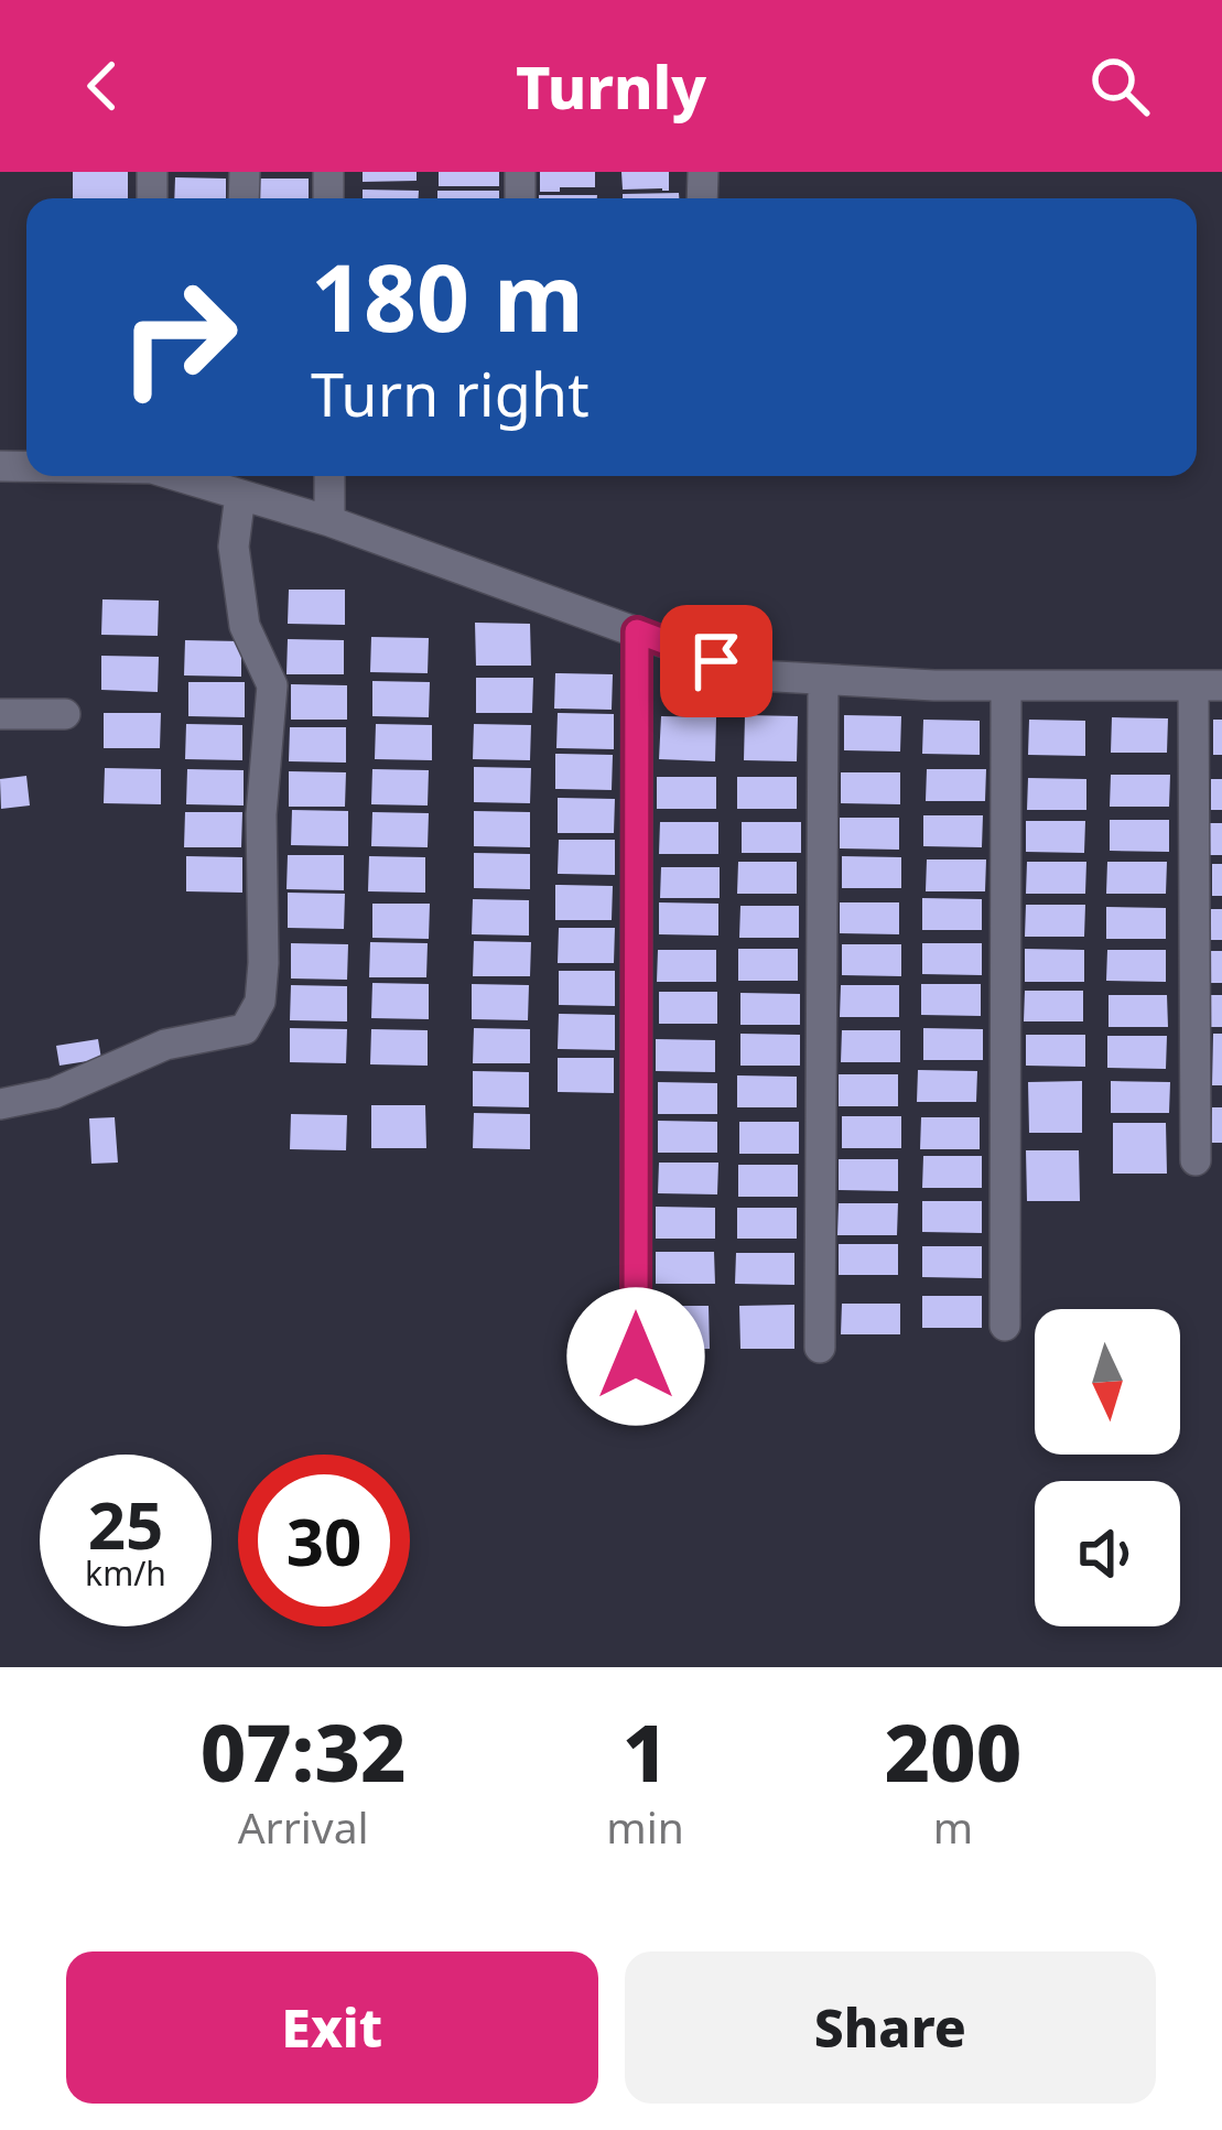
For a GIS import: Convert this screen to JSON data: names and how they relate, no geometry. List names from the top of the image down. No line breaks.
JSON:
{"north":"bottom","page":{"header":"Turnly","turn":["180 m","Turn right"],"speed":"25 km/h","limit":"30","eta":["07:32","Arrival","1","min","200","m"],"buttons":["Exit","Share"]}}
